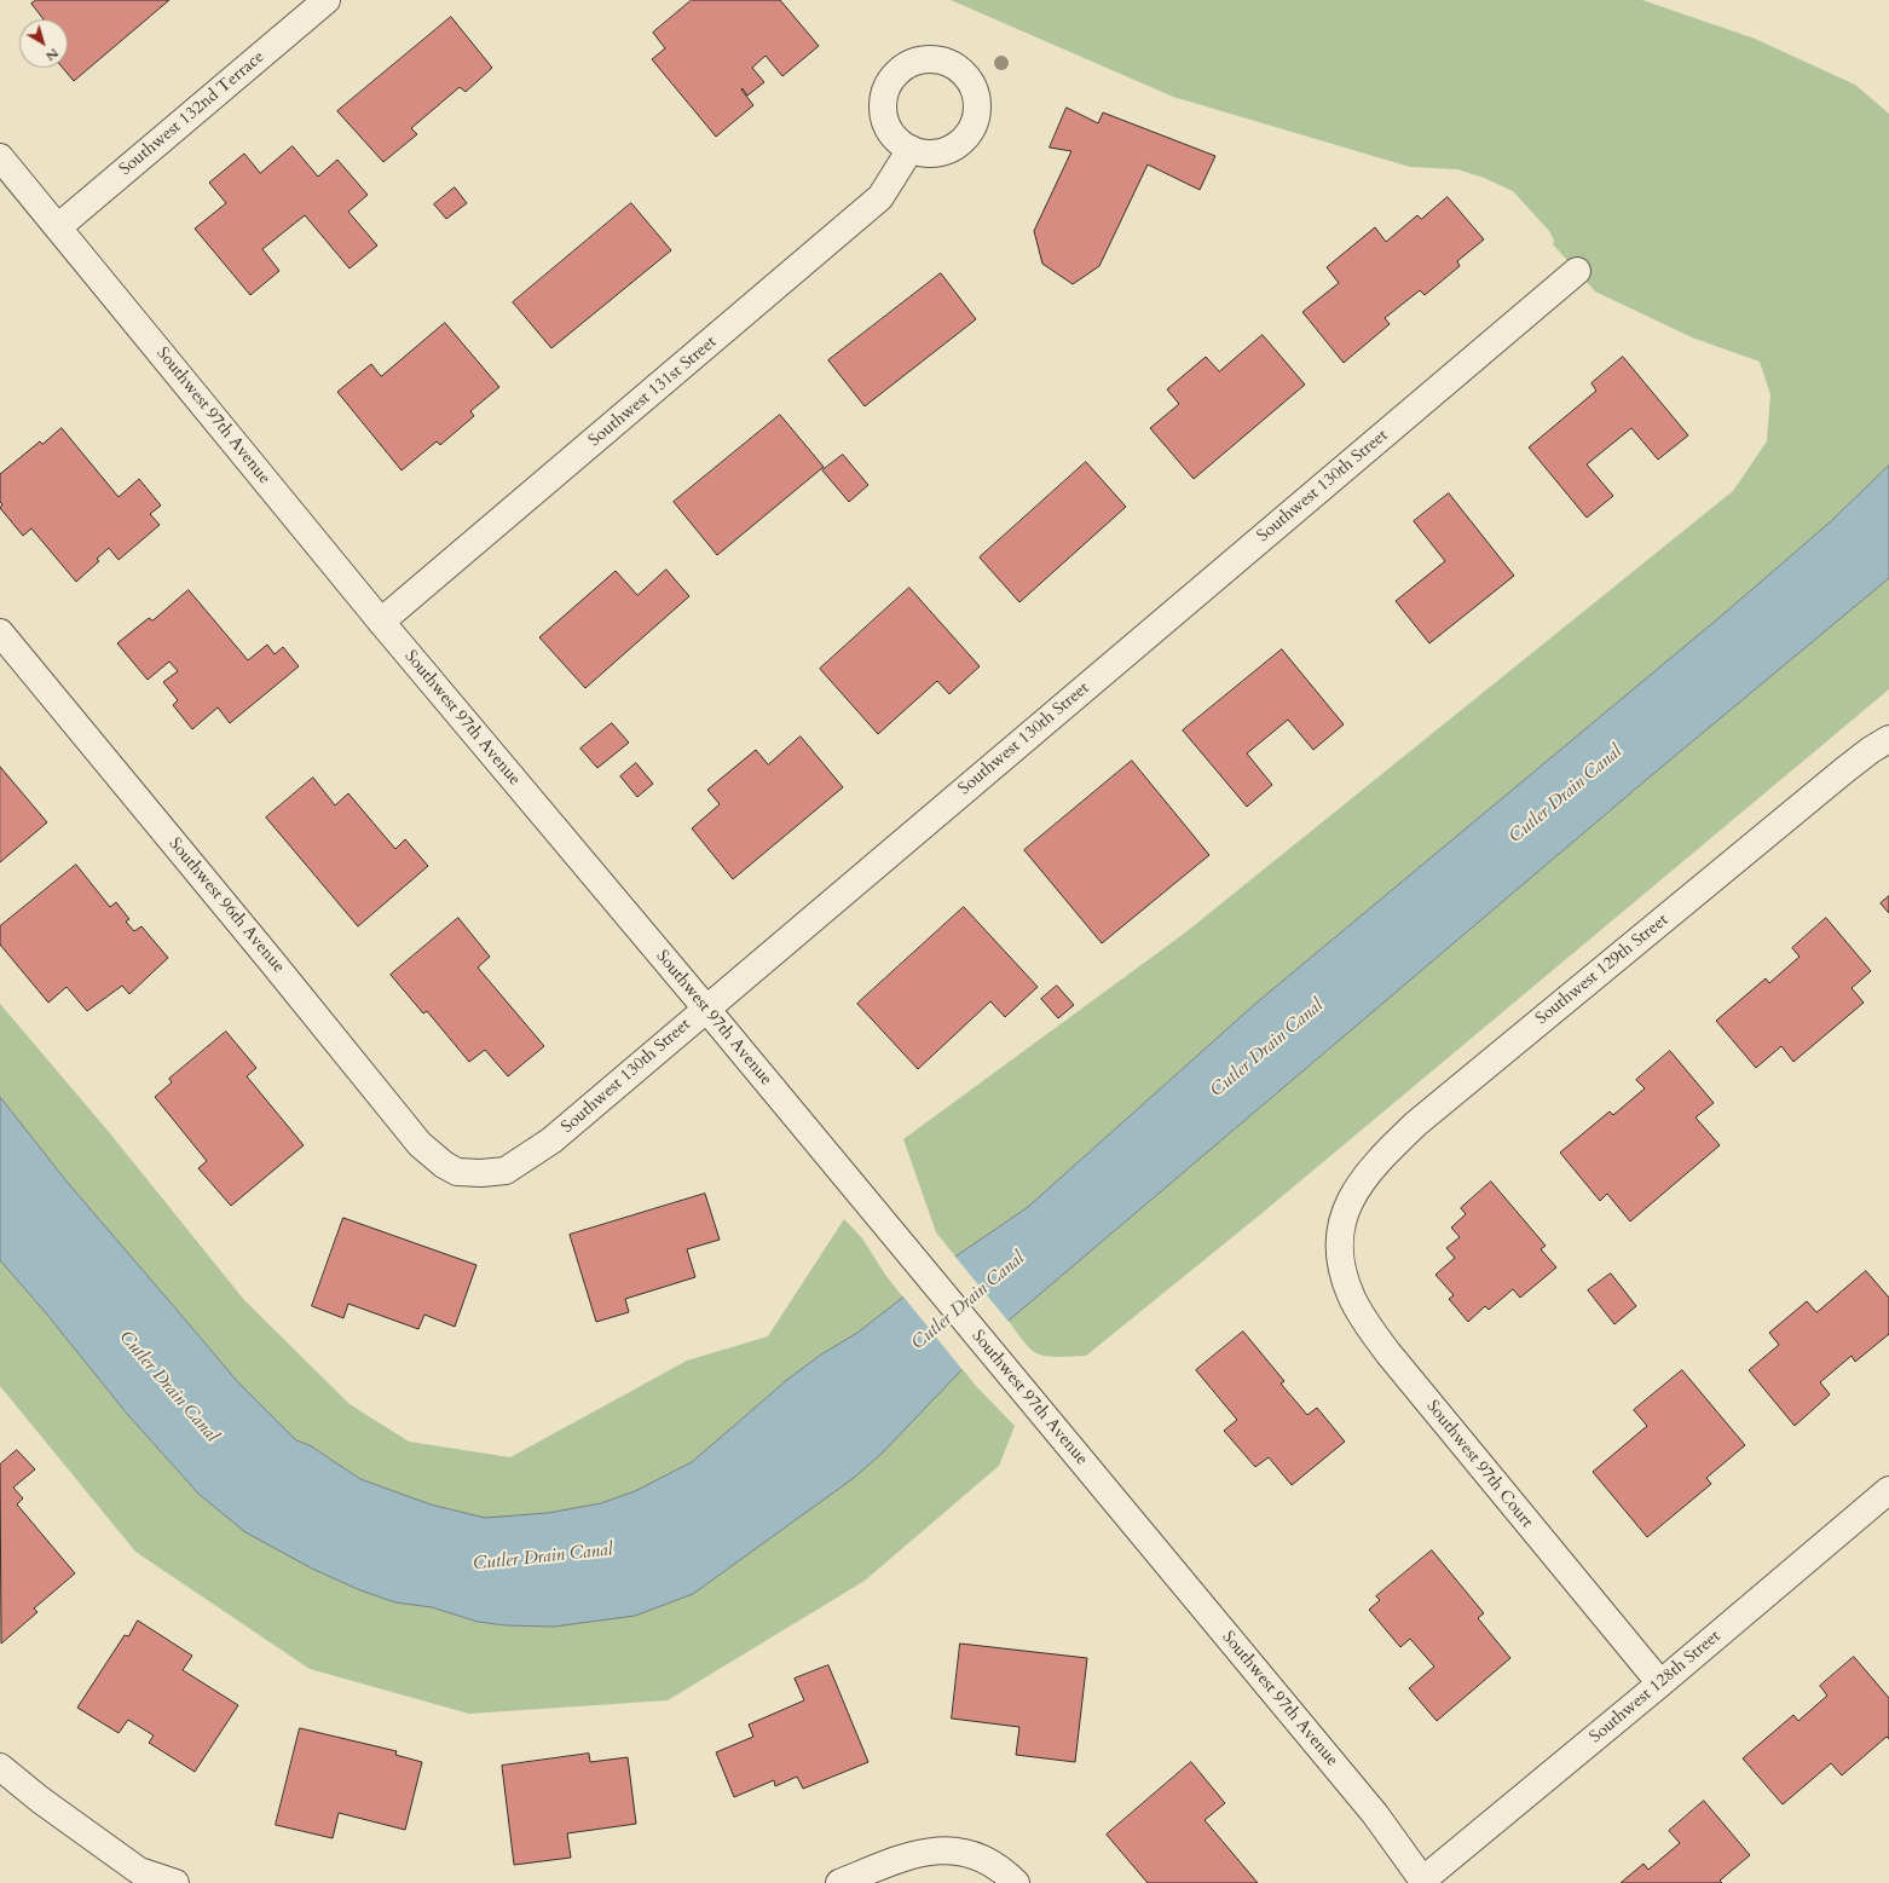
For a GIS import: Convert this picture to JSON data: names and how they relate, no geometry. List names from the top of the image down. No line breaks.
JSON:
{"streets":{"street":["Southwest 132nd Terrace","Southwest 131st Street","Southwest 97th Avenue","Southwest 130th Street","Southwest 96th Avenue","Southwest 129th Street","Southwest 97th Court","Southwest 128th Street"]},"crossings":[["Southwest 132nd Terrace","Southwest 97th Avenue"],["Southwest 131st Street","Southwest 97th Avenue"],["Southwest 97th Avenue","Southwest 130th Street"],["Southwest 97th Avenue","Southwest 128th Street"],["Southwest 130th Street","Southwest 96th Avenue"],["Southwest 129th Street","Southwest 97th Court"],["Southwest 97th Court","Southwest 128th Street"]],"water":["Cutler Drain Canal"],"north":"bottom right"}
